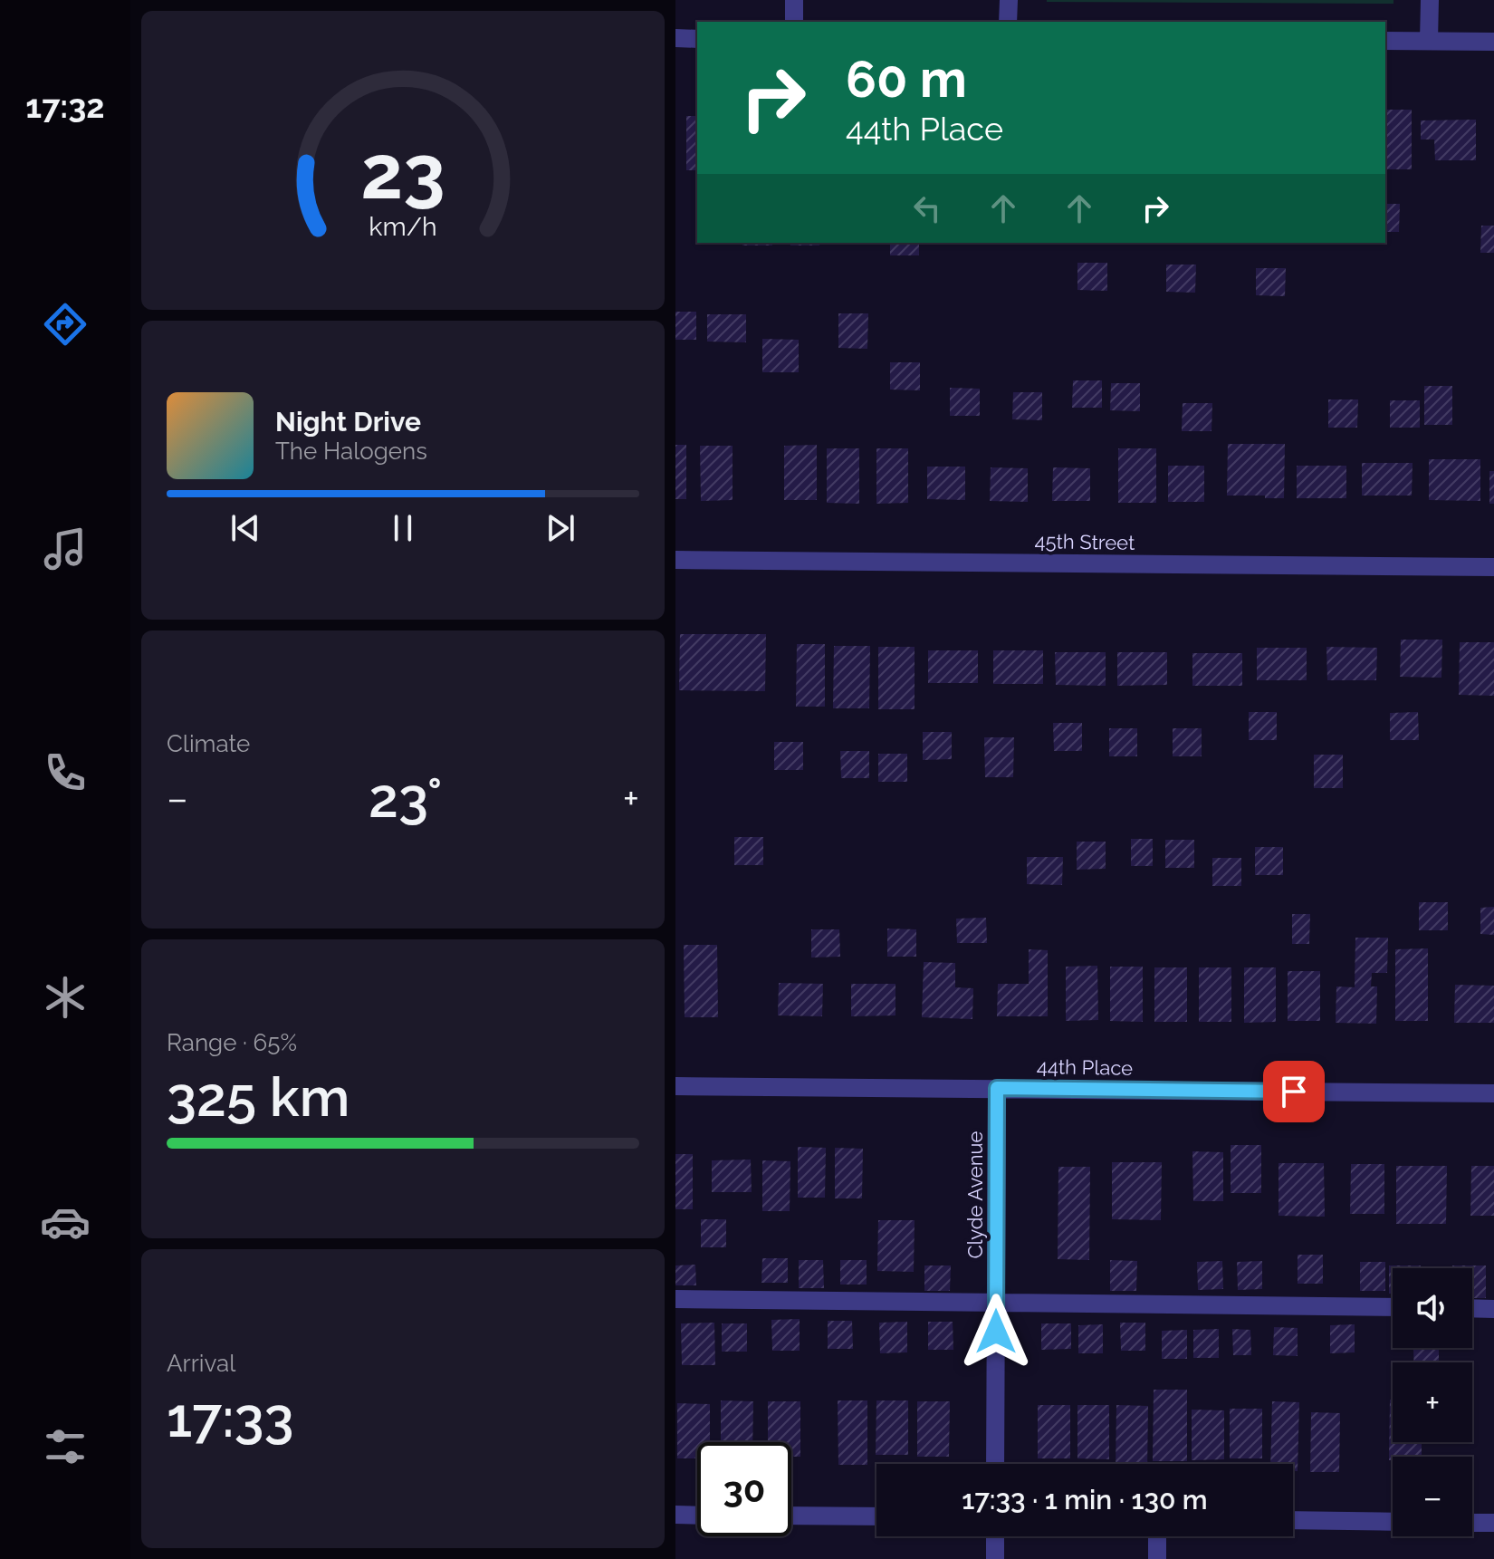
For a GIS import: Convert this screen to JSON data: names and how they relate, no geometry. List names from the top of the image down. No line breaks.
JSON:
{"streets":{"street":["45th Street","44th Place","Clyde Avenue"]},"crossings":[["44th Place","Clyde Avenue"]],"page":{"tabs":"17:32","turn":["60 m","44th Place"],"song":["Night Drive","The Halogens"],"tile":["Climate",["Range · 65%","325 km"],["Arrival","17:33"]],"heat":["−","23°","+"],"map_buttons":["+","−"],"limit":"30","trip":"17:33 · 1 min · 130 m","gauge":["23","km/h"]}}
